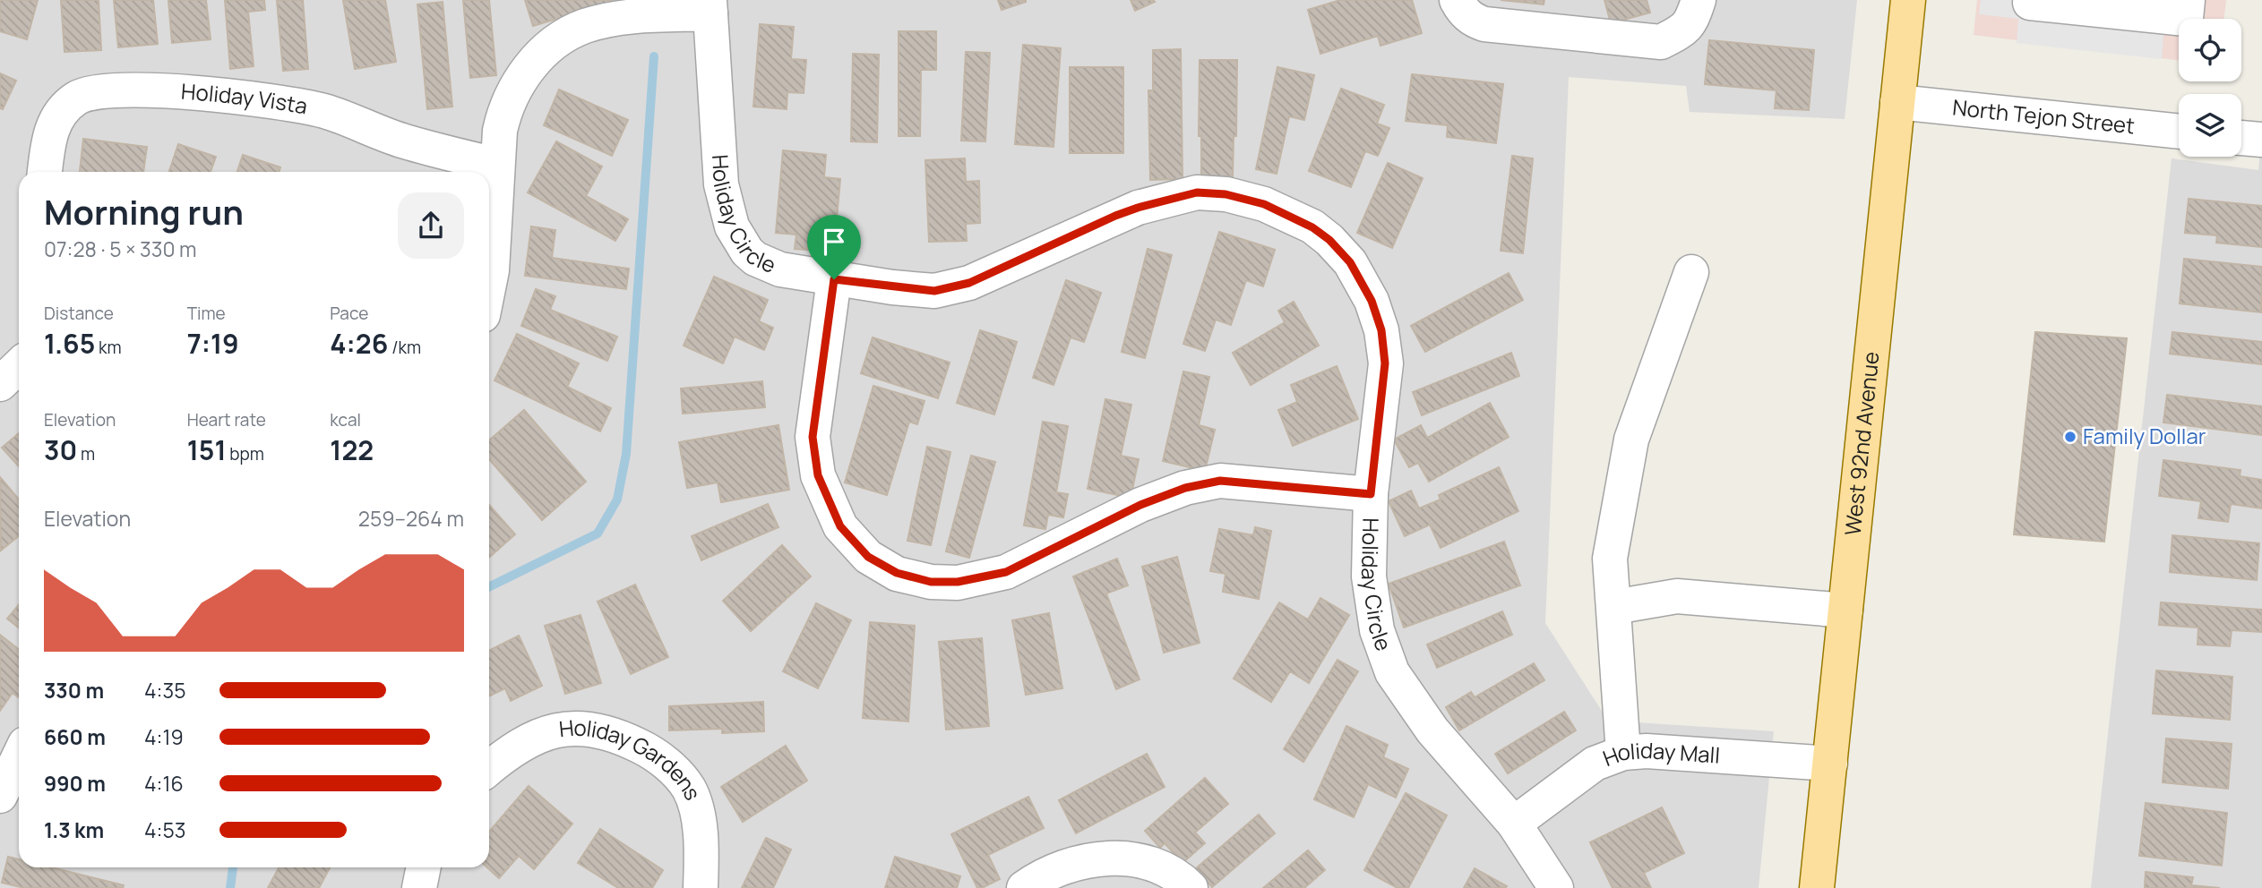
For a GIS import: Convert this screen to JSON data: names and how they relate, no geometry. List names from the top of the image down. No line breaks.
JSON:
{"streets":{"main road":["West 92nd Avenue"],"street":["Holiday Vista","North Tejon Street","Holiday Circle","Holiday Mall","Holiday Gardens"]},"crossings":[["Holiday Vista","Holiday Circle"],["North Tejon Street","West 92nd Avenue"],["Holiday Circle","Holiday Mall"],["West 92nd Avenue","Holiday Mall"]],"places":["Family Dollar"],"page":{"heading":["Morning run","07:28 · 5 × 330 m"],"stats":[["Distance","1.65 km"],["Time","7:19"],["Pace","4:26 /km"],["Elevation","30 m"],["Heart rate","151 bpm"],["kcal","122"]],"chart":["Elevation","259–264 m"],"list":[{"name":"330 m","note":"4:35"},{"name":"660 m","note":"4:19"},{"name":"990 m","note":"4:16"},{"name":"1.3 km","note":"4:53"}]}}
